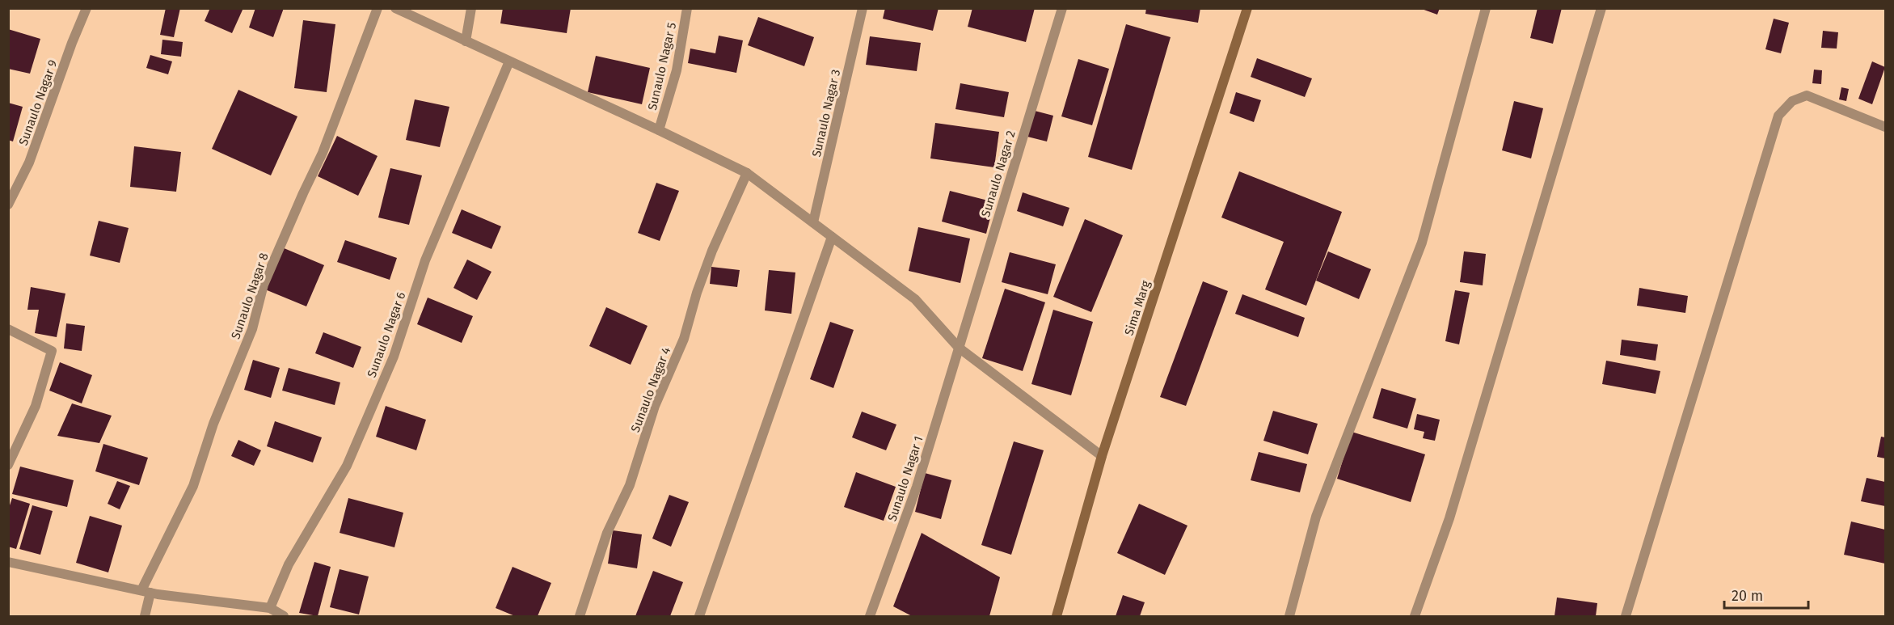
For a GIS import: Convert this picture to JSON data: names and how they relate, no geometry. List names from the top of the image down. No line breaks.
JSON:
{"streets":{"street":["Sunaulo Nagar 5","Sunaulo Nagar 9","Sunaulo Nagar 3","Sunaulo Nagar 2","Sunaulo Nagar 8","Sima Marg","Sunaulo Nagar 6","Sunaulo Nagar 4","Sunaulo Nagar 1"]},"crossings":[["Sunaulo Nagar 2","Sunaulo Nagar 1"]],"scale_bar":"20 m"}
